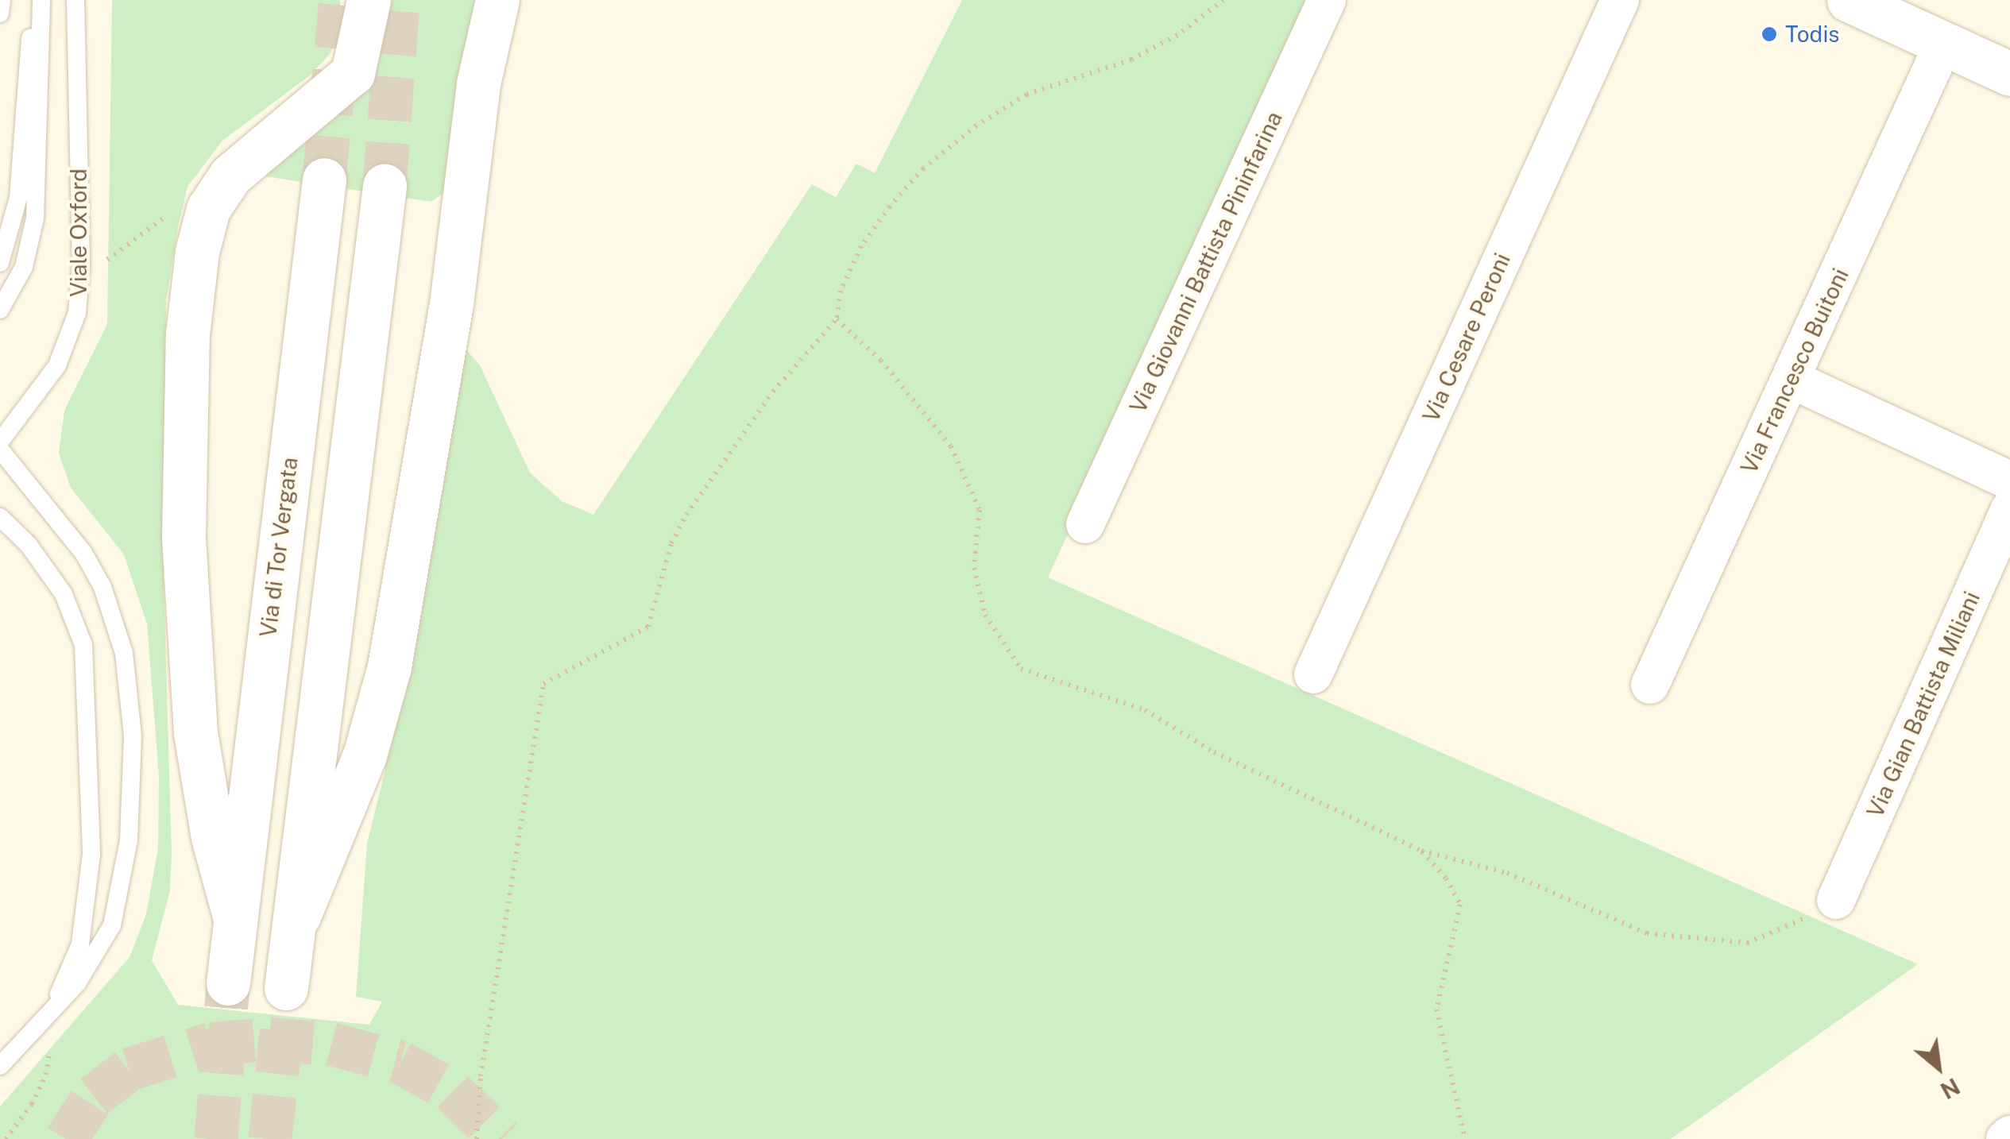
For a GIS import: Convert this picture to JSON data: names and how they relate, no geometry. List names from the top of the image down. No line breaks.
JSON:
{"streets":{"main road":["Via di Tor Vergata"],"street":["Via Giovanni Battista Pininfarina","Via Cesare Peroni","Via Francesco Buitoni","Via Gian Battista Miliani"],"lane":["Viale Oxford"]},"places":["Todis"],"north":"bottom right"}
